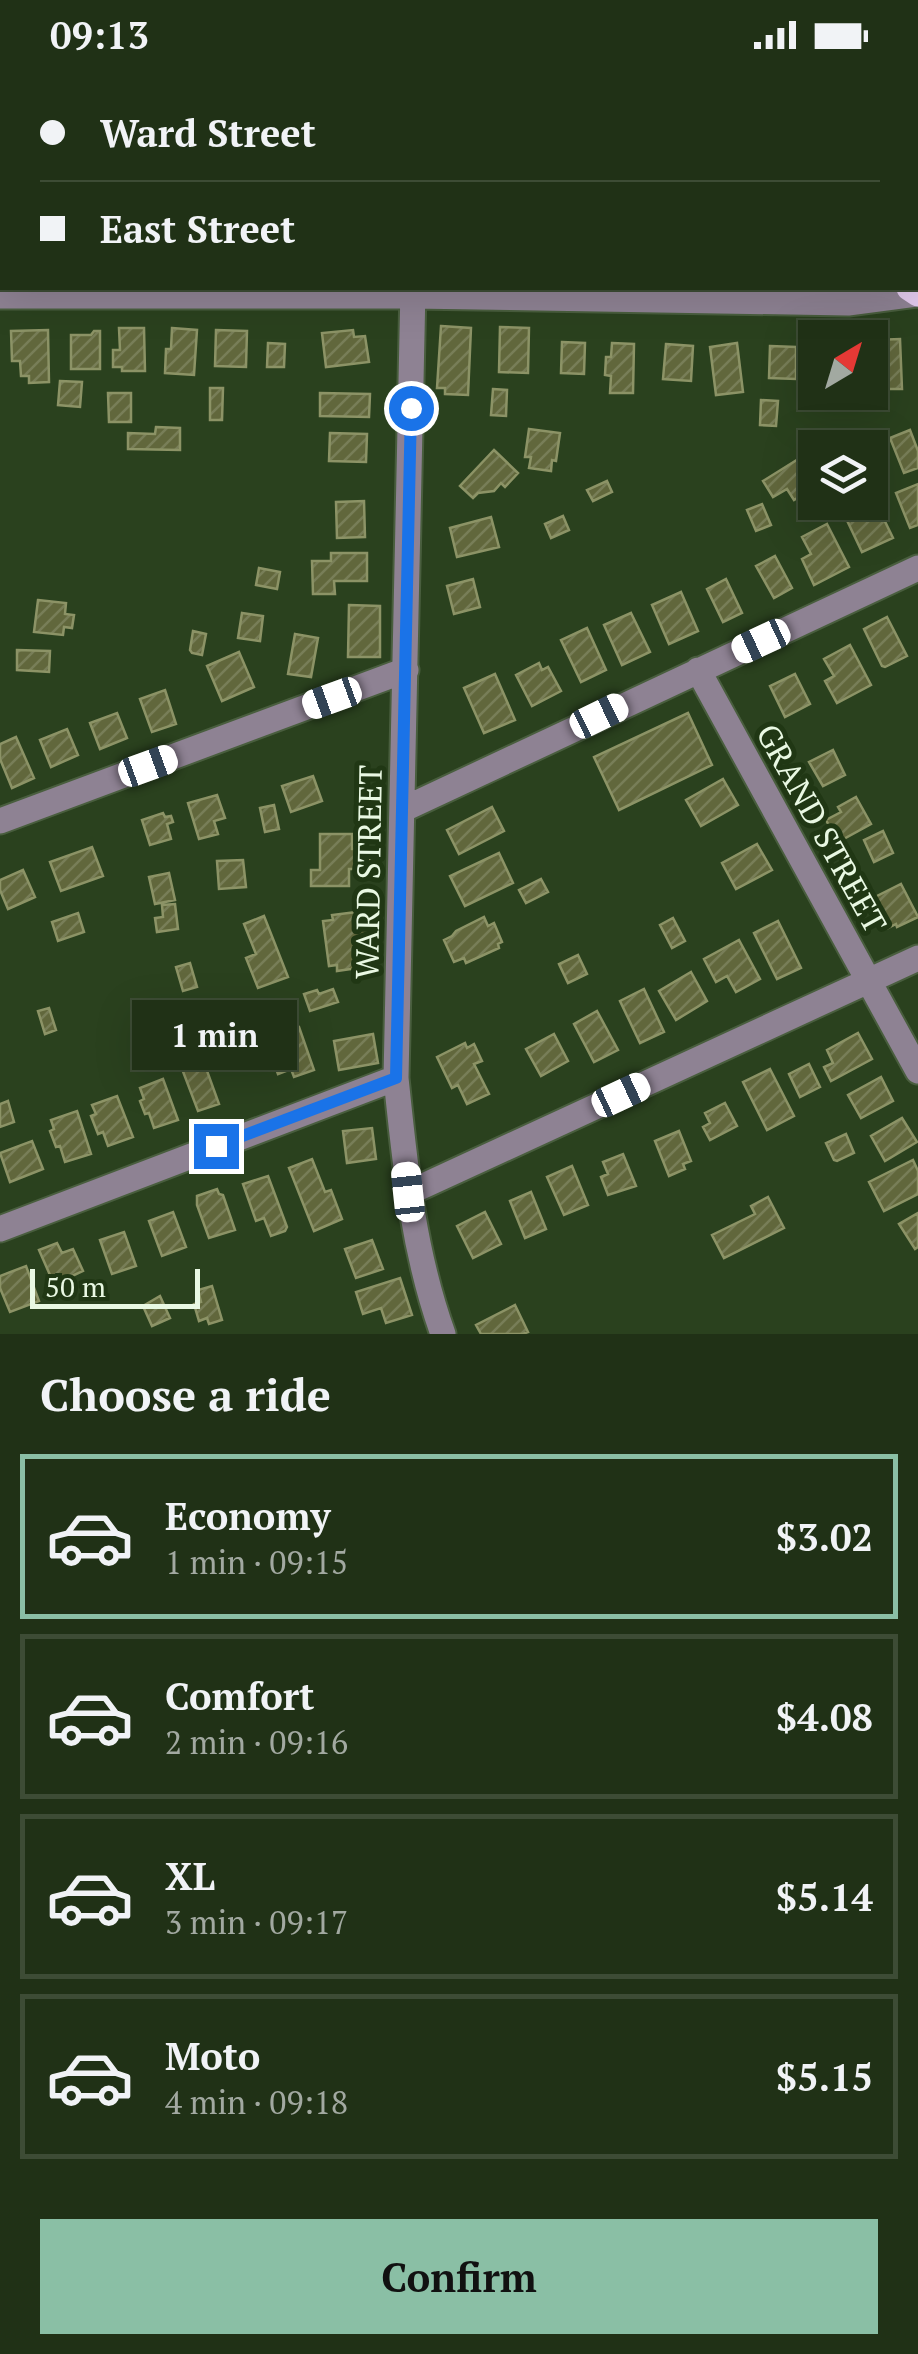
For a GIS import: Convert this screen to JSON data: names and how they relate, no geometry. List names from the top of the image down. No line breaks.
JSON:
{"streets":{"street":["GRAND STREET","WARD STREET"]},"scale_bar":"50 m","north":"top right","page":{"status":"09:13","banner":["Ward Street","East Street"],"bubble":"1 min","scale":"50 m","heading":"Choose a ride","list":[{"name":"Economy","note":"1 min · 09:15","value":"$3.02"},{"name":"Comfort","note":"2 min · 09:16","value":"$4.08"},{"name":"XL","note":"3 min · 09:17","value":"$5.14"},{"name":"Moto","note":"4 min · 09:18","value":"$5.15"}],"buttons":"Confirm"}}
